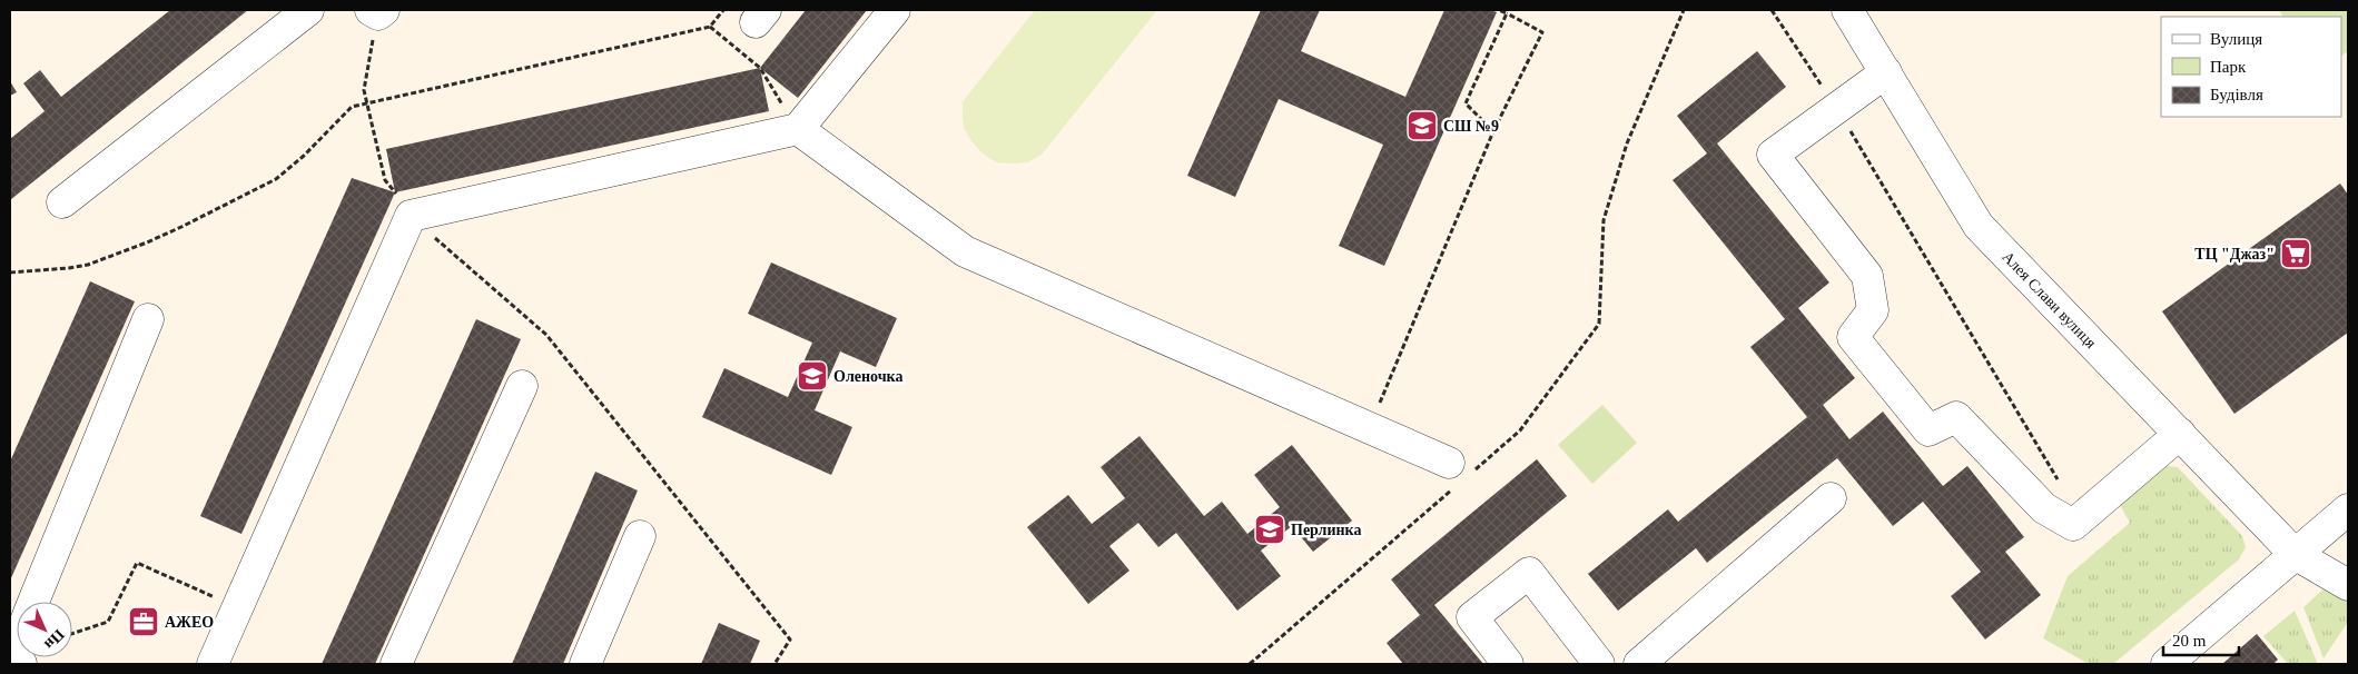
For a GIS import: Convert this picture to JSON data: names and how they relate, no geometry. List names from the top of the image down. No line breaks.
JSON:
{"streets":{"street":["Алея Слави вулиця"]},"places":{"school or university":["СШ №9","Оленочка","Перлинка"],"supermarket":["ТЦ \"Джаз\""],"office":["АЖЕО"]},"legend":["Вулиця","Парк","Будівля"],"scale_bar":"20 m","north":"bottom right"}
